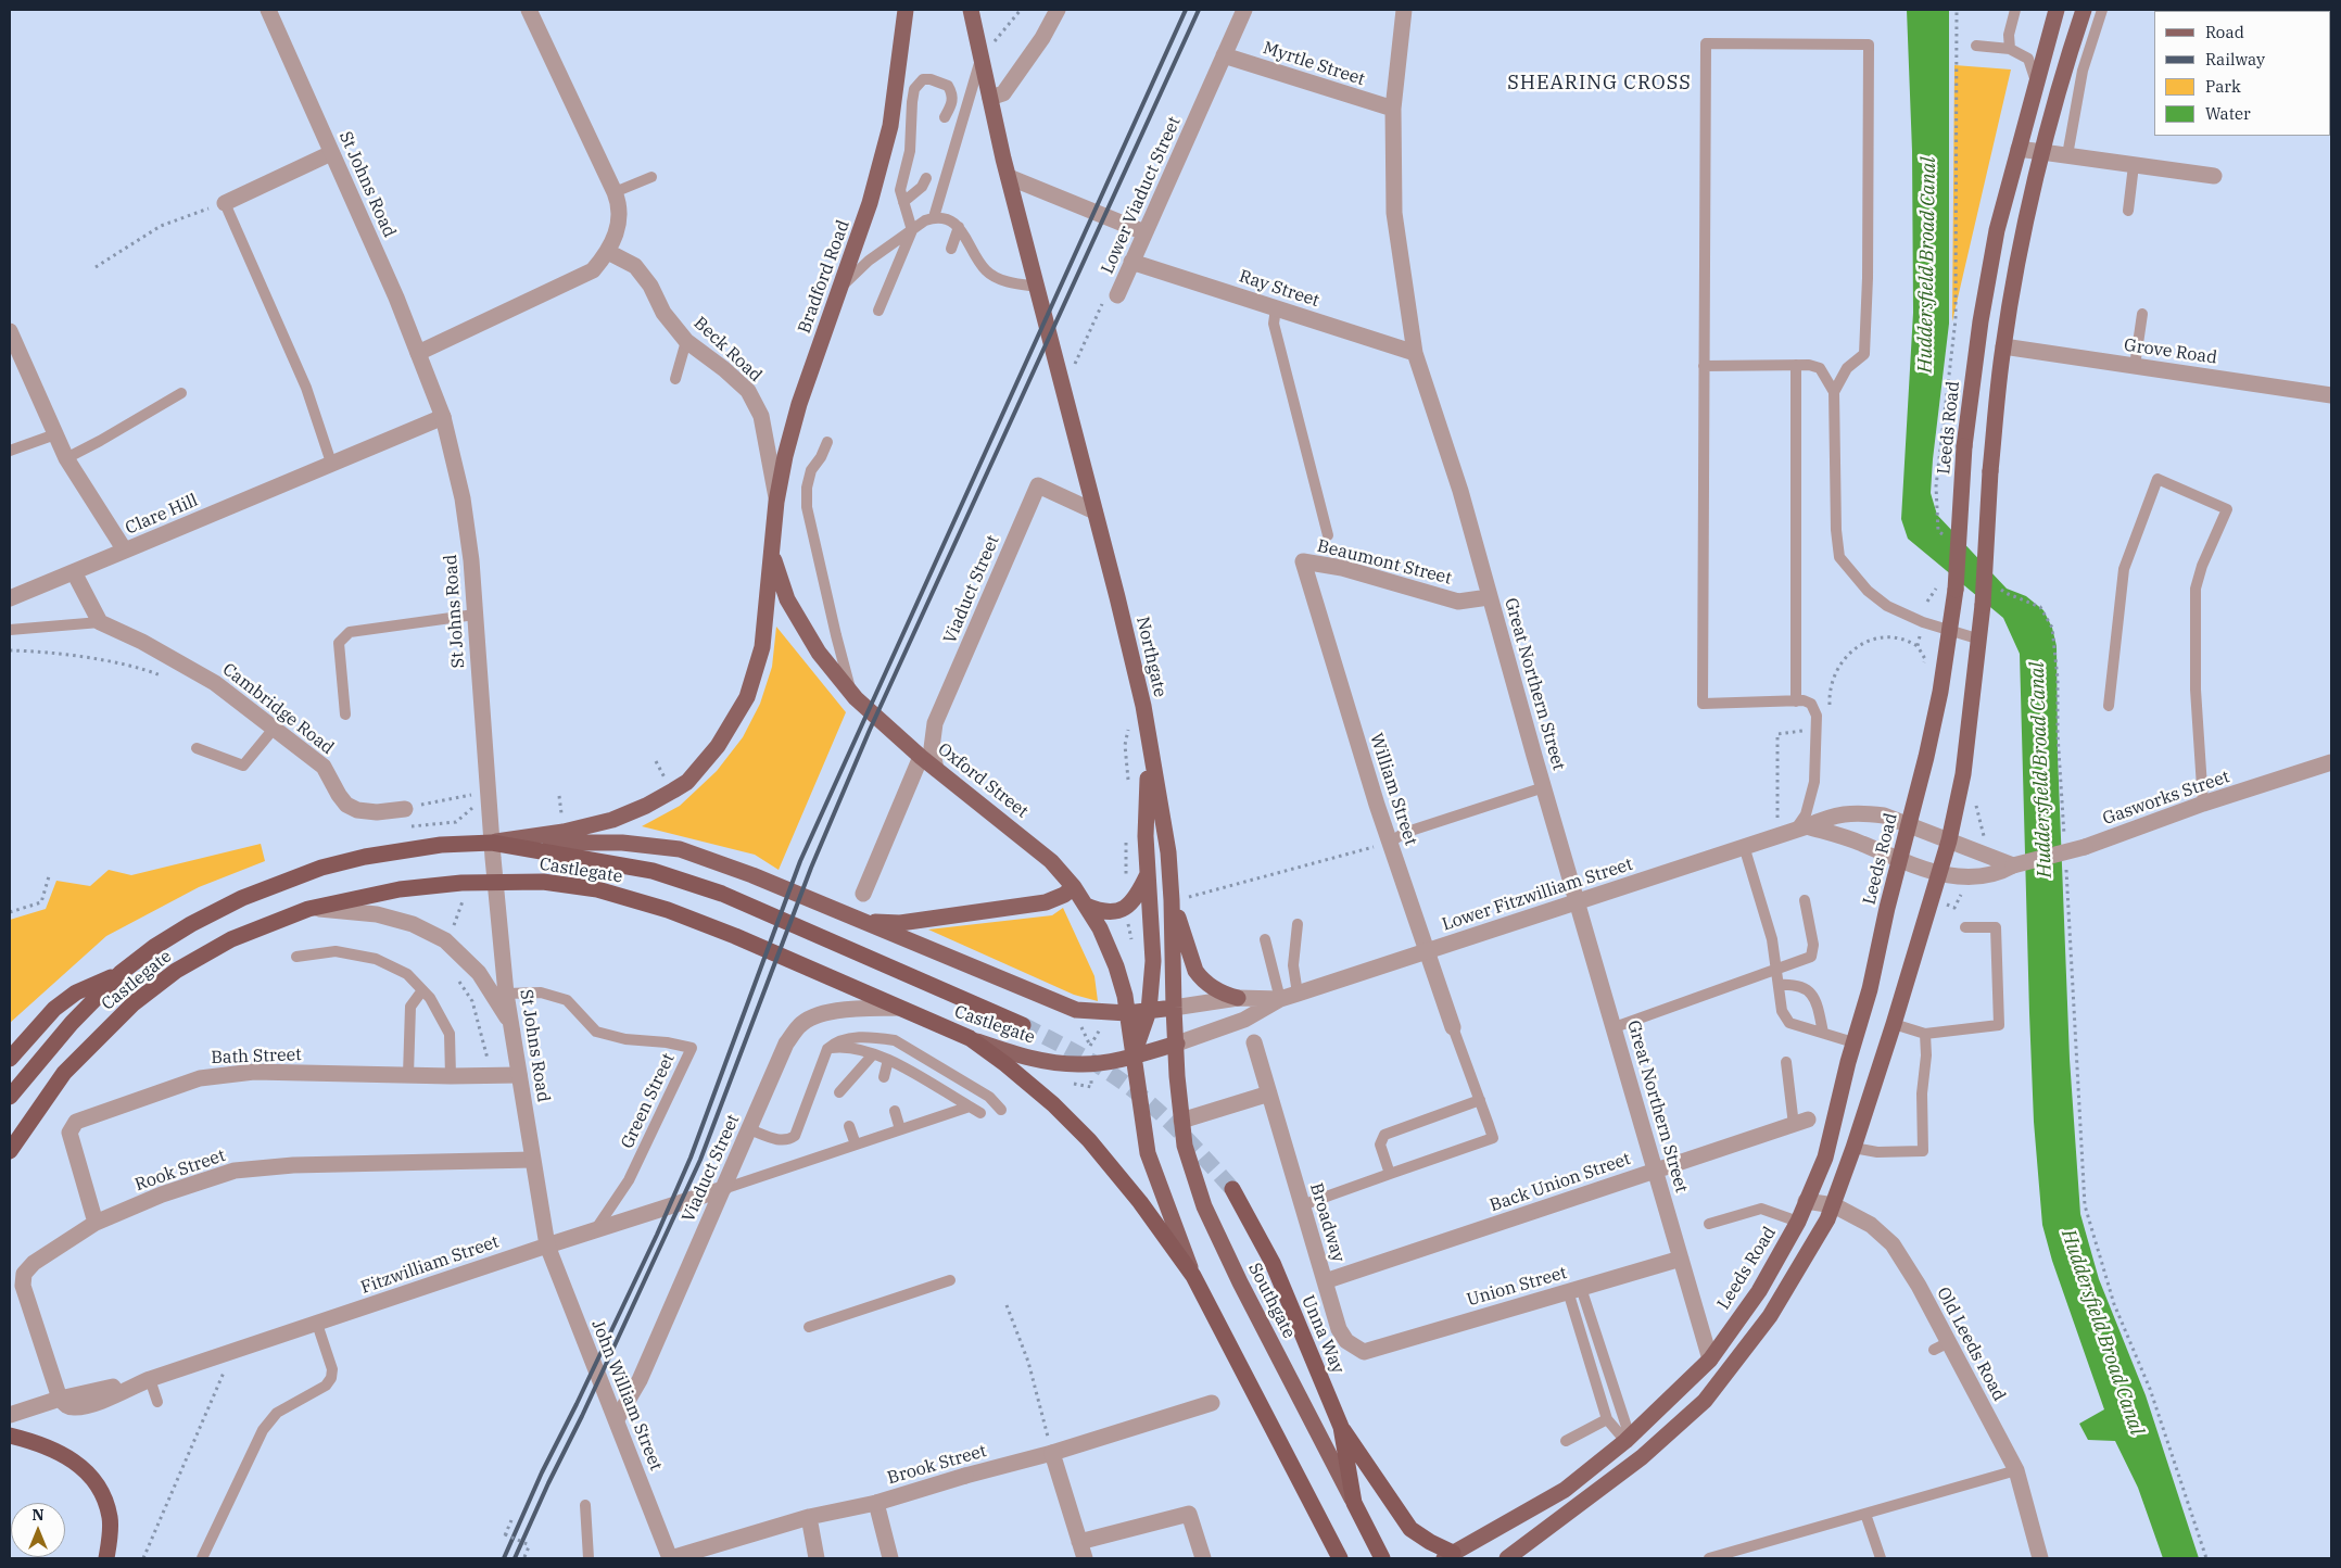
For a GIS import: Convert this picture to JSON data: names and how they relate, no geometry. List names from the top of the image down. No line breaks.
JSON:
{"streets":{"highway":["Castlegate","Southgate","Unna Way"],"main road":["Bradford Road","Leeds Road","Northgate","Oxford Street"],"street":["Myrtle Street","St Johns Road","Lower Viaduct Street","Ray Street","Beck Road","Grove Road","Clare Hill","Beaumont Street","Viaduct Street","Great Northern Street","Cambridge Road","William Street","Gasworks Street","Lower Fitzwilliam Street","Bath Street","Rook Street","Back Union Street","Broadway","Fitzwilliam Street","Union Street","Old Leeds Road","John William Street","Brook Street"],"lane":["Green Street"]},"crossings":[["Myrtle Street","Lower Viaduct Street"],["Myrtle Street","Great Northern Street"],["St Johns Road","Bradford Road"],["St Johns Road","Clare Hill"],["St Johns Road","Castlegate"],["St Johns Road","Bath Street"],["St Johns Road","Green Street"],["St Johns Road","Rook Street"],["St Johns Road","Fitzwilliam Street"],["St Johns Road","John William Street"],["Lower Viaduct Street","Ray Street"],["Lower Viaduct Street","Northgate"],["Bradford Road","Beck Road"],["Bradford Road","Oxford Street"],["Bradford Road","Castlegate"],["Ray Street","Great Northern Street"],["Leeds Road","Great Northern Street"],["Leeds Road","Gasworks Street"],["Leeds Road","Lower Fitzwilliam Street"],["Leeds Road","Old Leeds Road"],["Beaumont Street","Great Northern Street"],["Beaumont Street","William Street"],["Viaduct Street","Northgate"],["Viaduct Street","Oxford Street"],["Viaduct Street","Castlegate"],["Viaduct Street","Fitzwilliam Street"],["Viaduct Street","John William Street"],["Northgate","Castlegate"],["Northgate","Lower Fitzwilliam Street"],["Northgate","Southgate"],["Great Northern Street","Lower Fitzwilliam Street"],["Great Northern Street","Back Union Street"],["Great Northern Street","Union Street"],["Oxford Street","Castlegate"],["William Street","Lower Fitzwilliam Street"],["Castlegate","Lower Fitzwilliam Street"],["Castlegate","Southgate"],["Lower Fitzwilliam Street","Southgate"],["Bath Street","Rook Street"],["Green Street","Fitzwilliam Street"],["Rook Street","Fitzwilliam Street"],["Back Union Street","Broadway"],["Broadway","Union Street"],["Fitzwilliam Street","John William Street"],["Southgate","Unna Way"],["John William Street","Brook Street"]],"districts":["SHEARING CROSS"],"water":["Huddersfield Broad Canal"],"legend":["Road","Railway","Park","Water"],"north":"top"}
